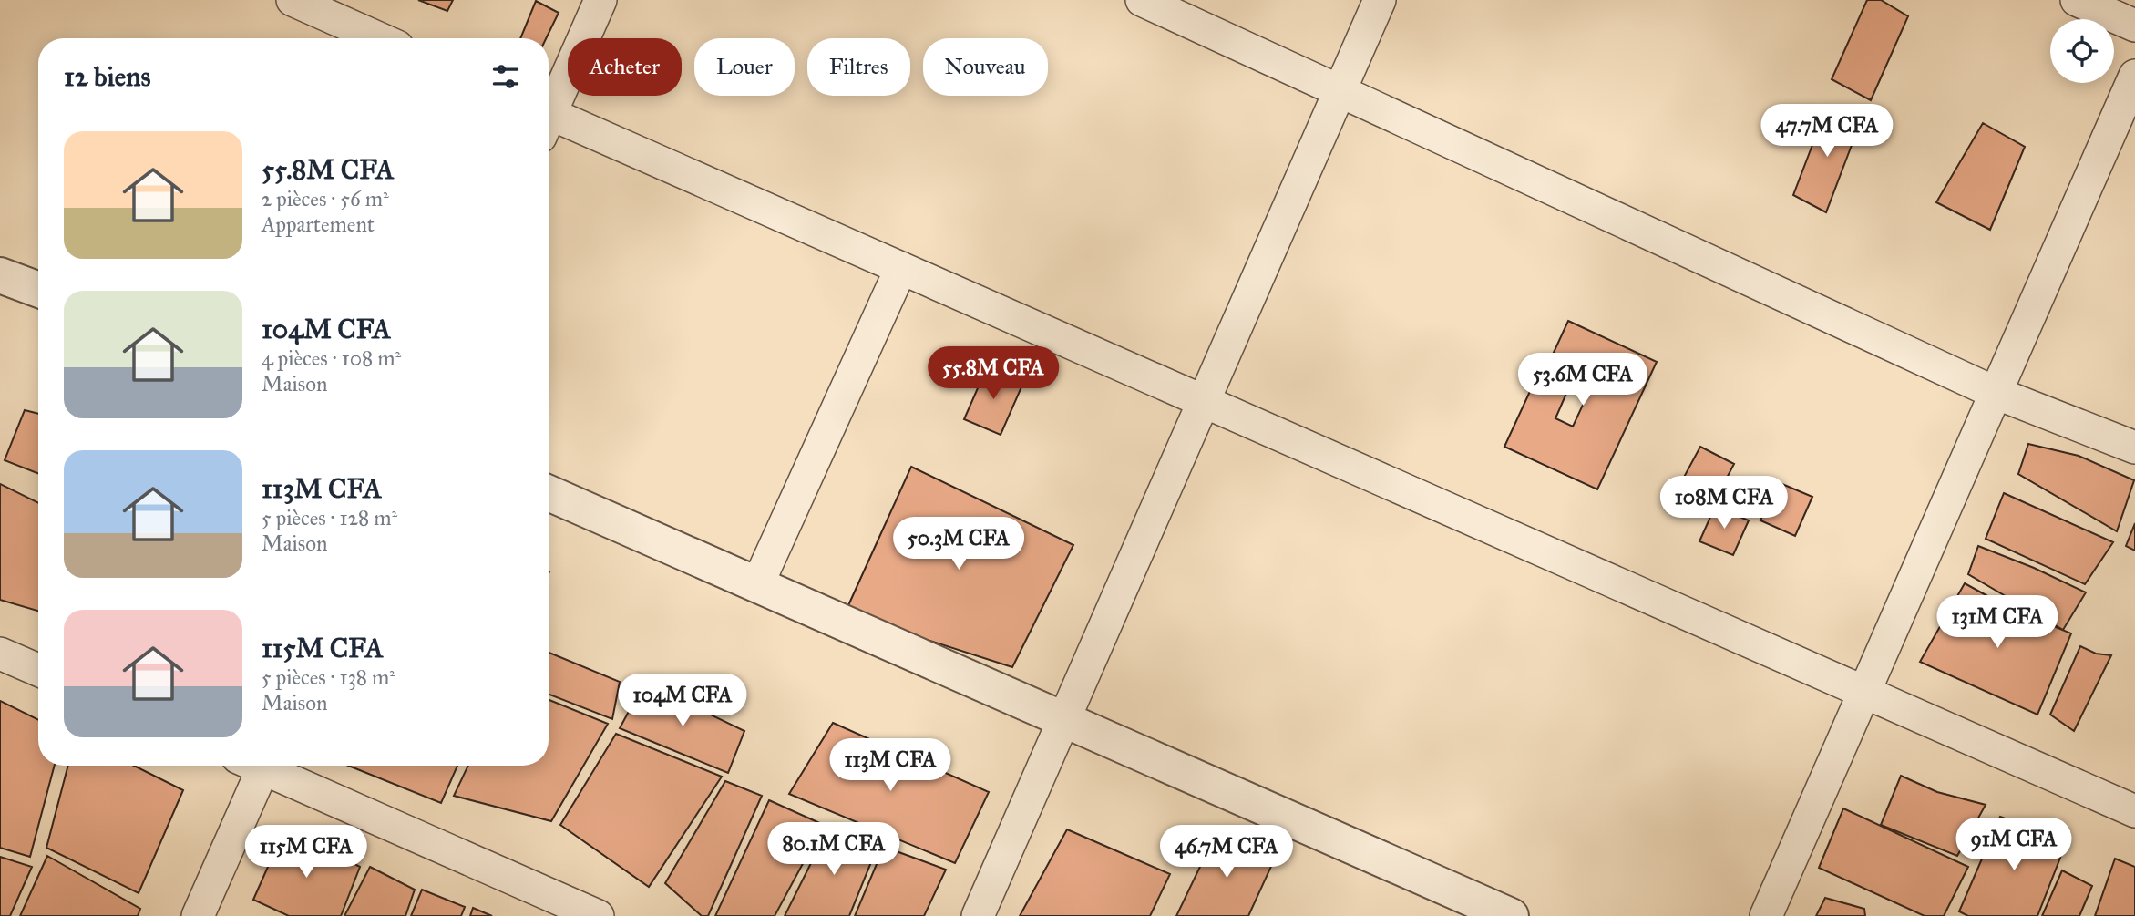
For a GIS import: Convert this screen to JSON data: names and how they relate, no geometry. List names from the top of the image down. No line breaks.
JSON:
{"page":{"chip":["Acheter","Louer","Filtres","Nouveau"],"heading":"12 biens","price":["47.7M CFA","55.8M CFA","53.6M CFA","108M CFA","50.3M CFA","131M CFA","104M CFA","113M CFA","91M CFA","80.1M CFA","115M CFA","46.7M CFA"],"list":[{"name":"55.8M CFA","note":"2 pièces · 56 m² · Appartement"},{"name":"104M CFA","note":"4 pièces · 108 m² · Maison"},{"name":"113M CFA","note":"5 pièces · 128 m² · Maison"},{"name":"115M CFA","note":"5 pièces · 138 m² · Maison"}]}}
